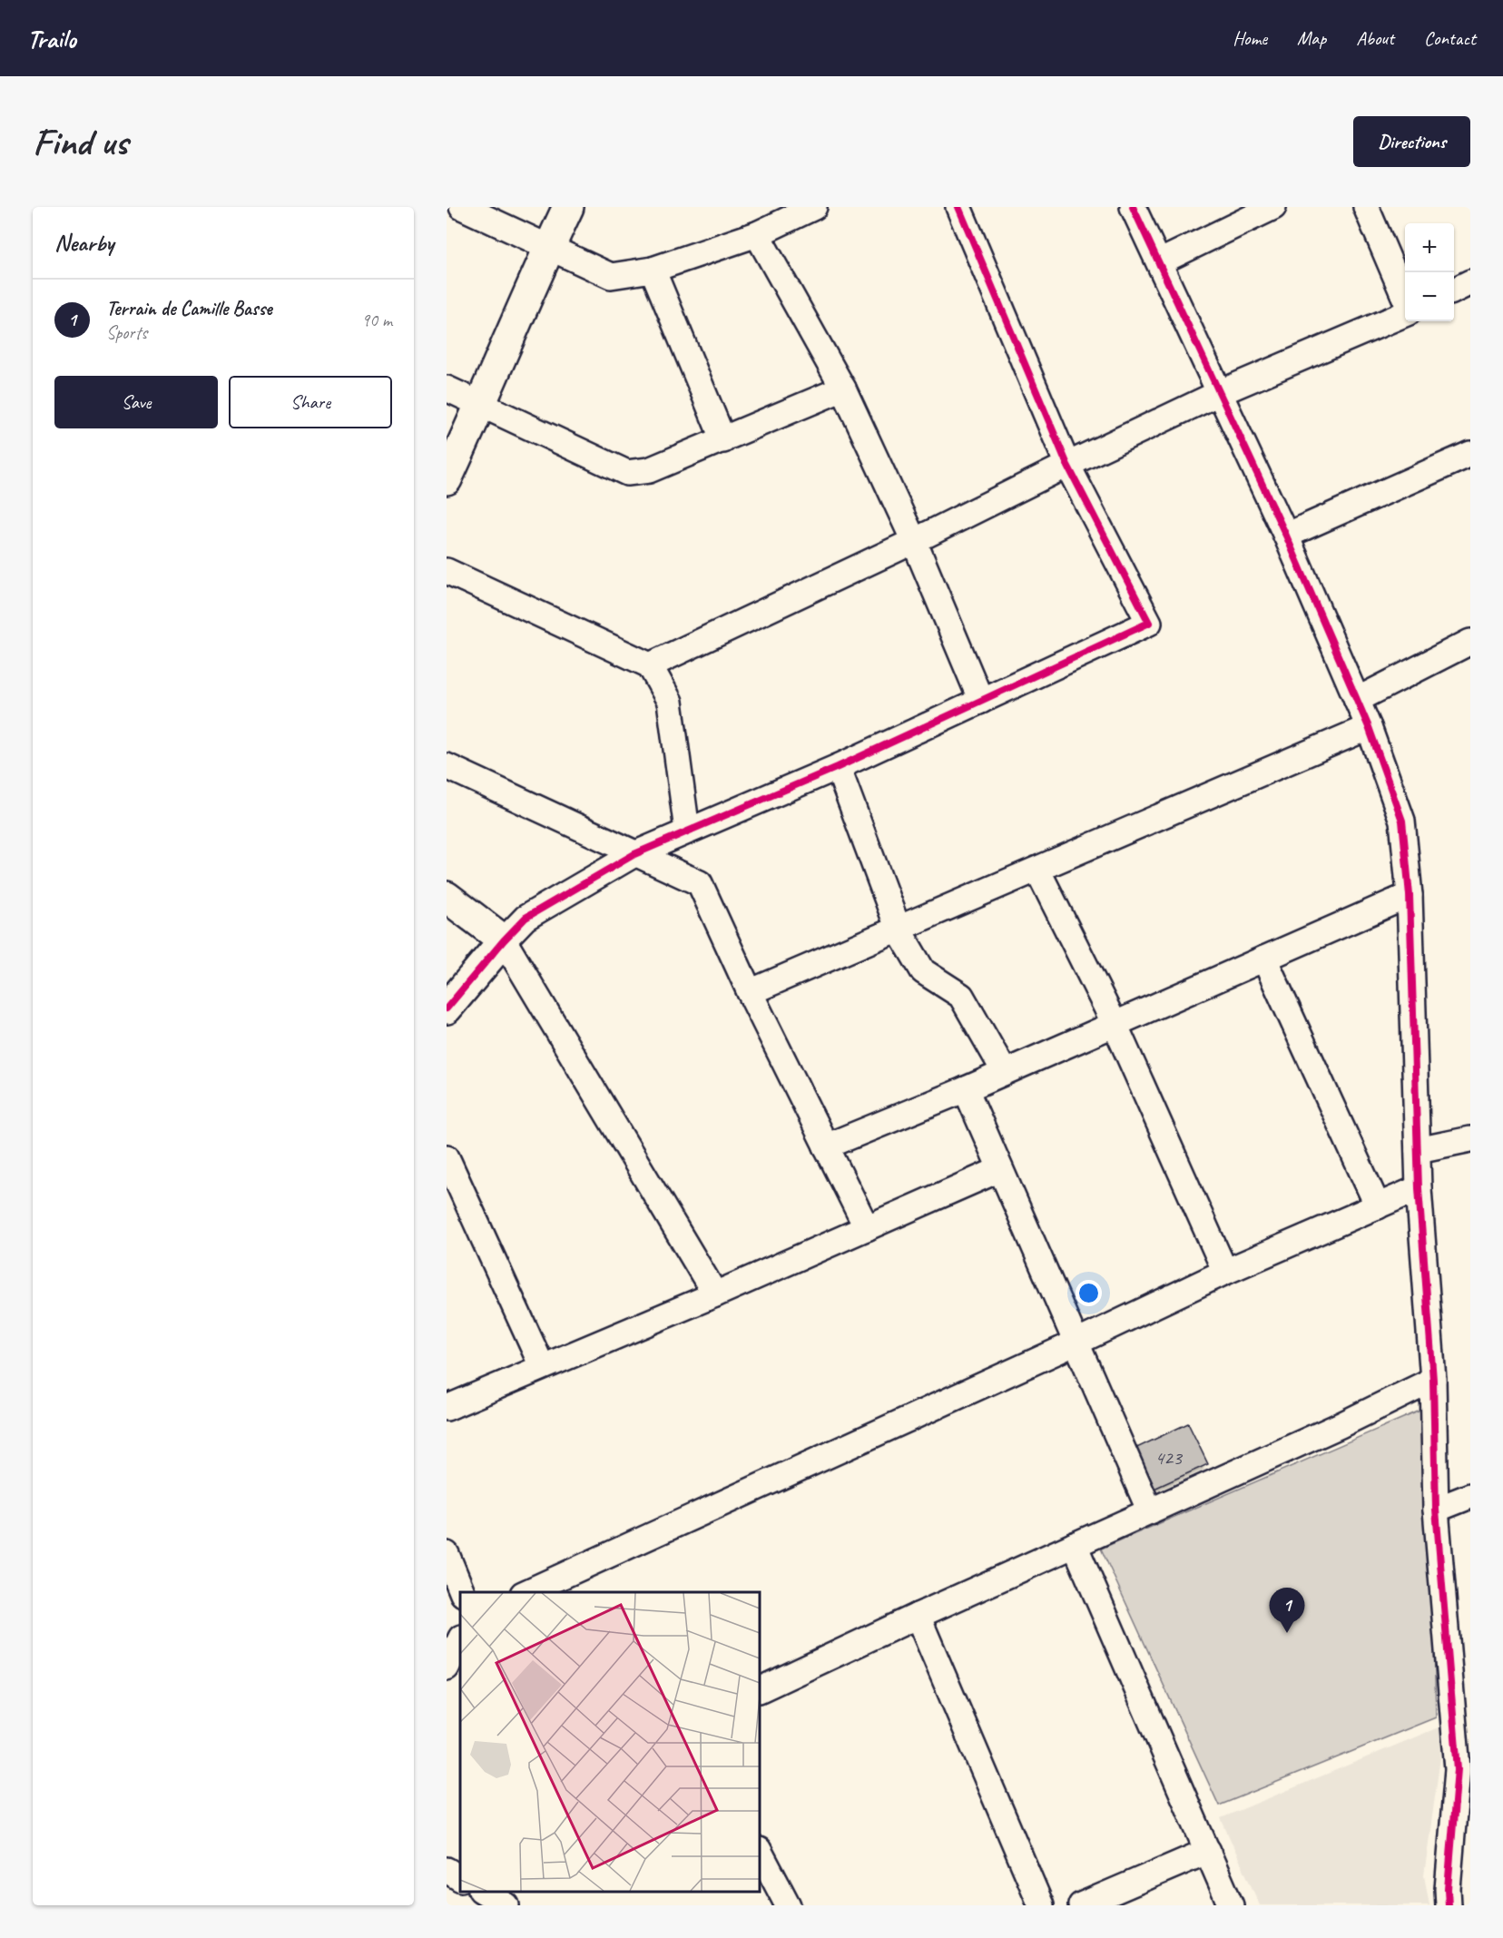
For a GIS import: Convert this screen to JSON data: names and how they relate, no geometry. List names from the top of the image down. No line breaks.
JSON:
{"house_numbers":["423"],"page":{"header":"Trailo","nav":["Home","Map","About","Contact"],"buttons":["Directions",["Save","Share"]],"title":"Find us","heading":"Nearby","map_buttons":["+","−"],"list":[{"mark":"1","name":"Terrain de Camille Basse","note":"Sports","value":"90 m"}],"pins":"1"}}
